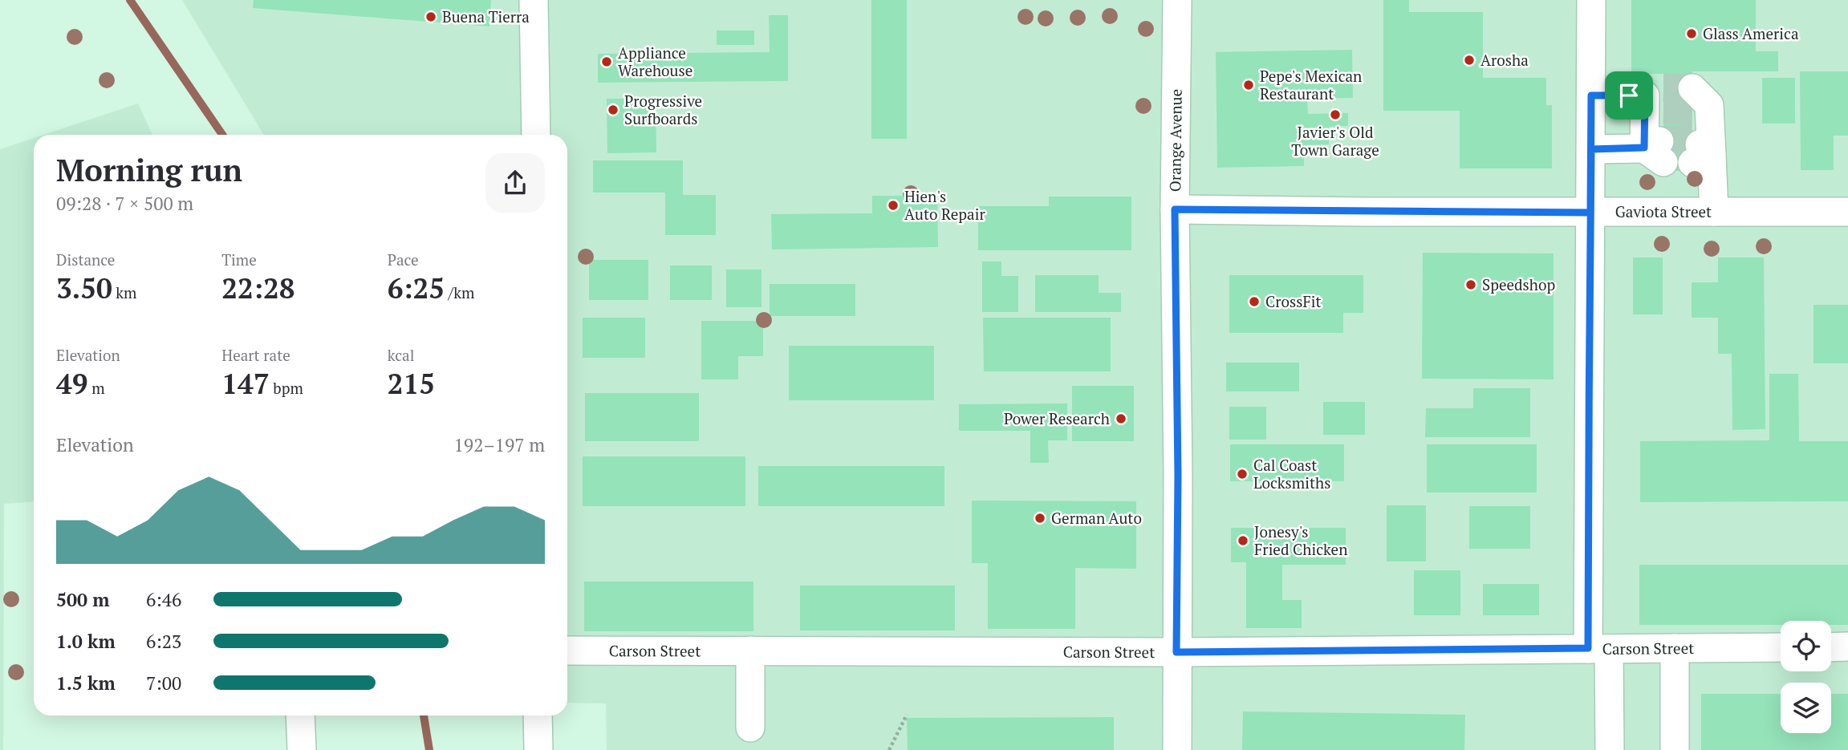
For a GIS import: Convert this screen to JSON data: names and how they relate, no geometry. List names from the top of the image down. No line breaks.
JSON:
{"streets":{"street":["Orange Avenue","Gaviota Street","Carson Street"]},"crossings":[["Orange Avenue","Gaviota Street"],["Orange Avenue","Carson Street"]],"places":["Buena Tierra","Glass America","Arosha","Appliance Warehouse","Pepe's Mexican Restaurant","Progressive Surfboards","Javier's Old Town Garage","Hien's Auto Repair","Speedshop","CrossFit","Power Research","Cal Coast Locksmiths","German Auto","Jonesy's Fried Chicken"],"page":{"heading":["Morning run","09:28 · 7 × 500 m"],"stats":[["Distance","3.50 km"],["Time","22:28"],["Pace","6:25 /km"],["Elevation","49 m"],["Heart rate","147 bpm"],["kcal","215"]],"chart":["Elevation","192–197 m"],"list":[{"name":"500 m","note":"6:46"},{"name":"1.0 km","note":"6:23"},{"name":"1.5 km","note":"7:00"}]}}
